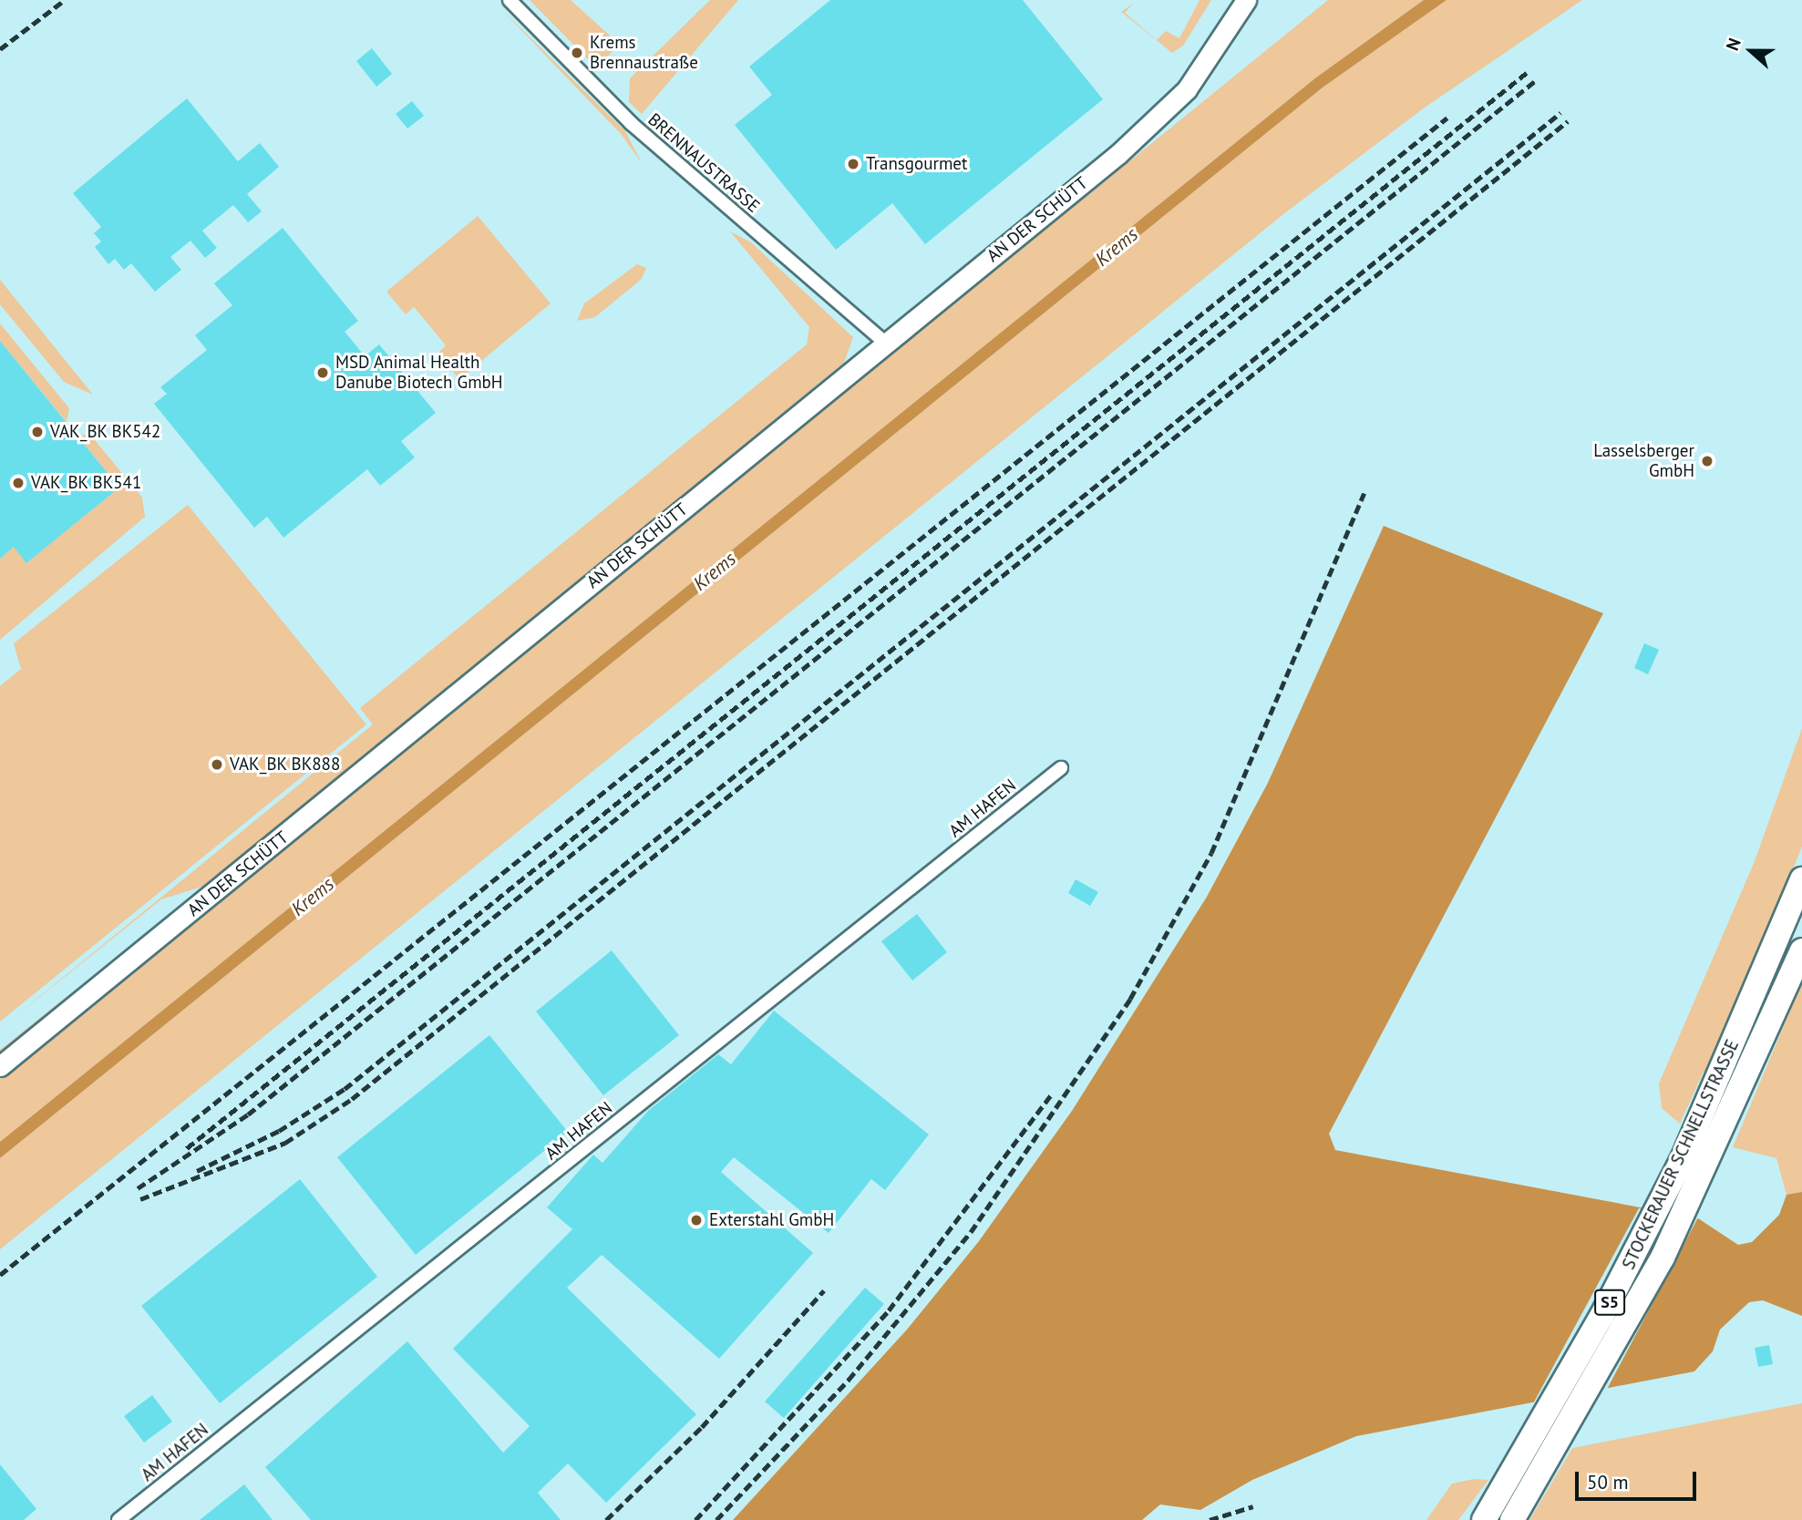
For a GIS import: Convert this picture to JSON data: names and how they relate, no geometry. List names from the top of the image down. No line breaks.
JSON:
{"streets":{"highway":["STOCKERAUER SCHNELLSTRASSE","S5"],"street":["BRENNAUSTRASSE","AN DER SCHÜTT","AM HAFEN"]},"crossings":[["BRENNAUSTRASSE","AN DER SCHÜTT"]],"water":["Krems"],"places":["Krems Brennaustraße","Transgourmet","MSD Animal Health Danube Biotech GmbH","VAK_BK BK542","Lasselsberger GmbH","VAK_BK BK541","VAK_BK BK888","Exterstahl GmbH"],"scale_bar":"50 m","north":"left"}
